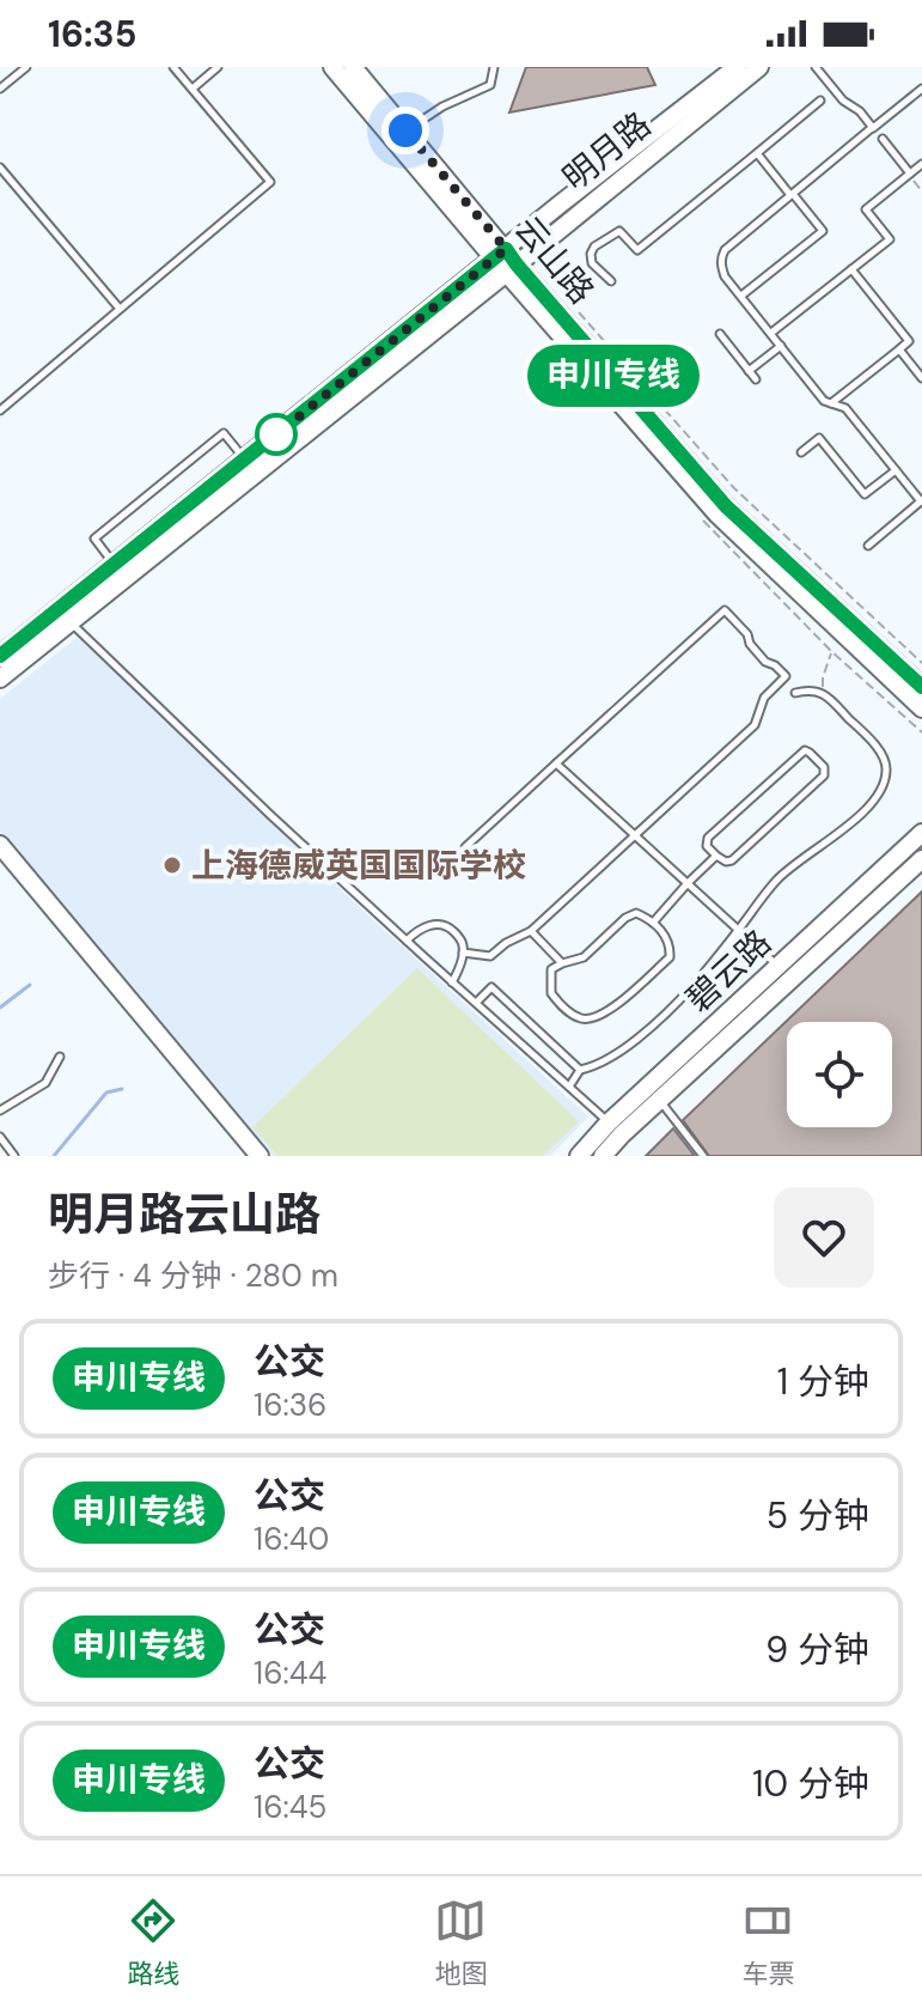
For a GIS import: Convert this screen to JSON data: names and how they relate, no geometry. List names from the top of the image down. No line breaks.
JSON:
{"streets":{"street":["明月路","云山路","碧云路"]},"crossings":[["明月路","云山路"]],"places":["上海德威英国国际学校"],"lines":["bus line 申川专线"],"page":{"status":"16:35","on_map":"申川专线","heading":["明月路云山路","步行 · 4 分钟 · 280 m"],"list":[{"mark":"申川专线","name":"公交","note":"16:36","value":"1 分钟"},{"mark":"申川专线","name":"公交","note":"16:40","value":"5 分钟"},{"mark":"申川专线","name":"公交","note":"16:44","value":"9 分钟"},{"mark":"申川专线","name":"公交","note":"16:45","value":"10 分钟"}],"tabs":["路线","地图","车票"]}}
